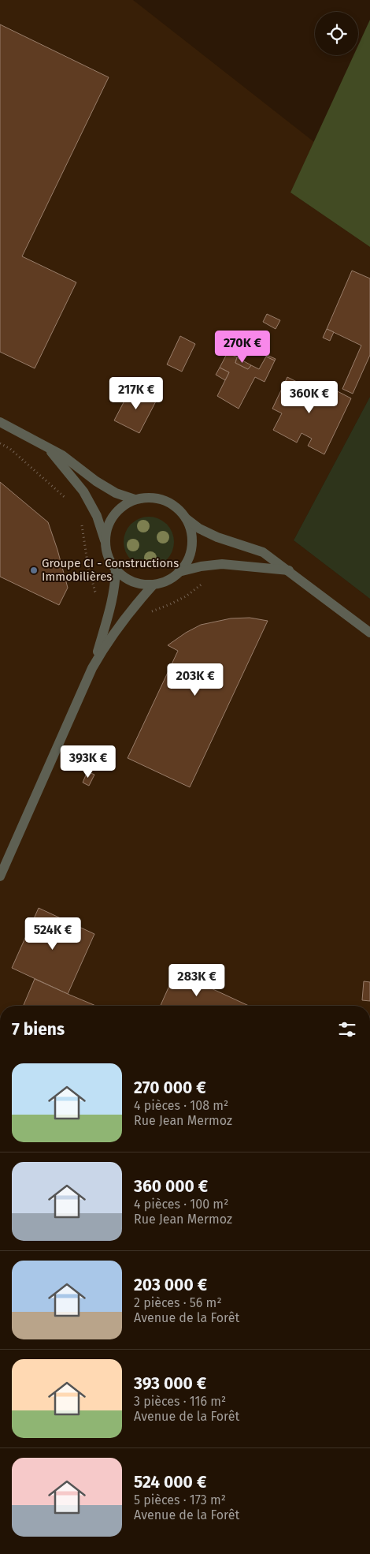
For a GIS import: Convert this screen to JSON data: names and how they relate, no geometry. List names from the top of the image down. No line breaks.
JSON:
{"places":["Groupe CI - Constructions Immobilières"],"page":{"price":["270K €","217K €","360K €","203K €","393K €","524K €","283K €"],"heading":"7 biens","list":[{"name":"270 000 €","note":"4 pièces · 108 m² · Rue Jean Mermoz"},{"name":"360 000 €","note":"4 pièces · 100 m² · Rue Jean Mermoz"},{"name":"203 000 €","note":"2 pièces · 56 m² · Avenue de la Forêt"},{"name":"393 000 €","note":"3 pièces · 116 m² · Avenue de la Forêt"},{"name":"524 000 €","note":"5 pièces · 173 m² · Avenue de la Forêt"}]}}
